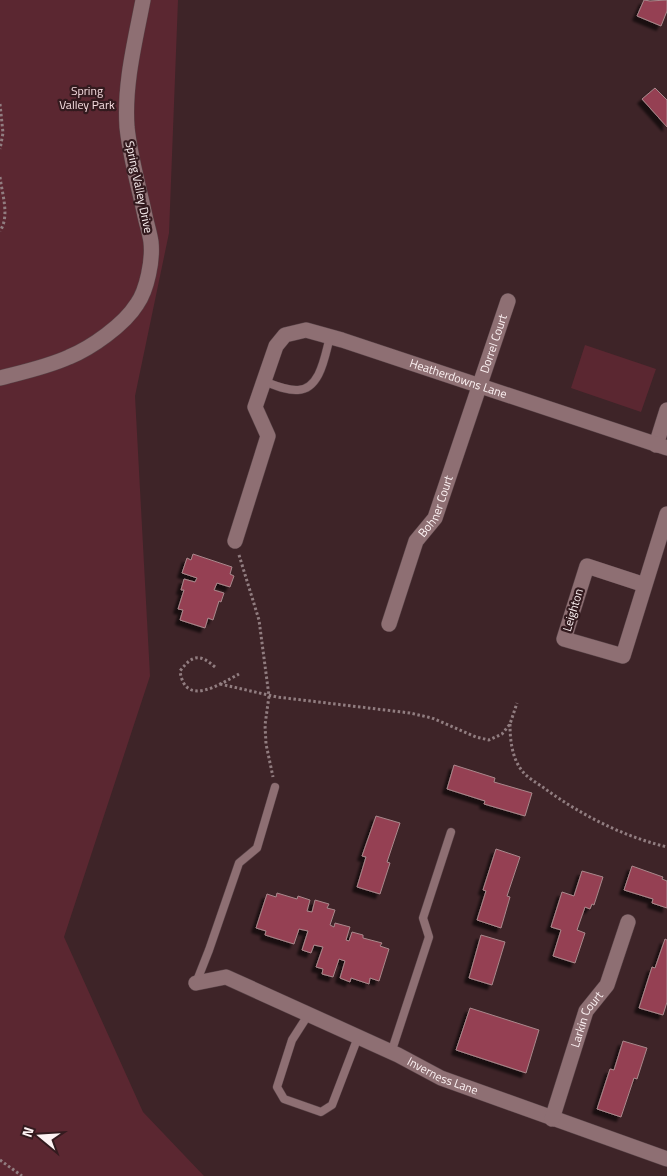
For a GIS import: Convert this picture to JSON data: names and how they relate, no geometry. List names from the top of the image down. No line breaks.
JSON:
{"streets":{"street":["Spring Valley Drive","Dorrel Court","Heatherdowns Lane","Bohner Court","Leighton","Larkin Court","Inverness Lane"]},"crossings":[["Dorrel Court","Heatherdowns Lane"],["Dorrel Court","Bohner Court"],["Heatherdowns Lane","Bohner Court"],["Larkin Court","Inverness Lane"]],"parks":["Spring Valley Park"],"north":"left"}
